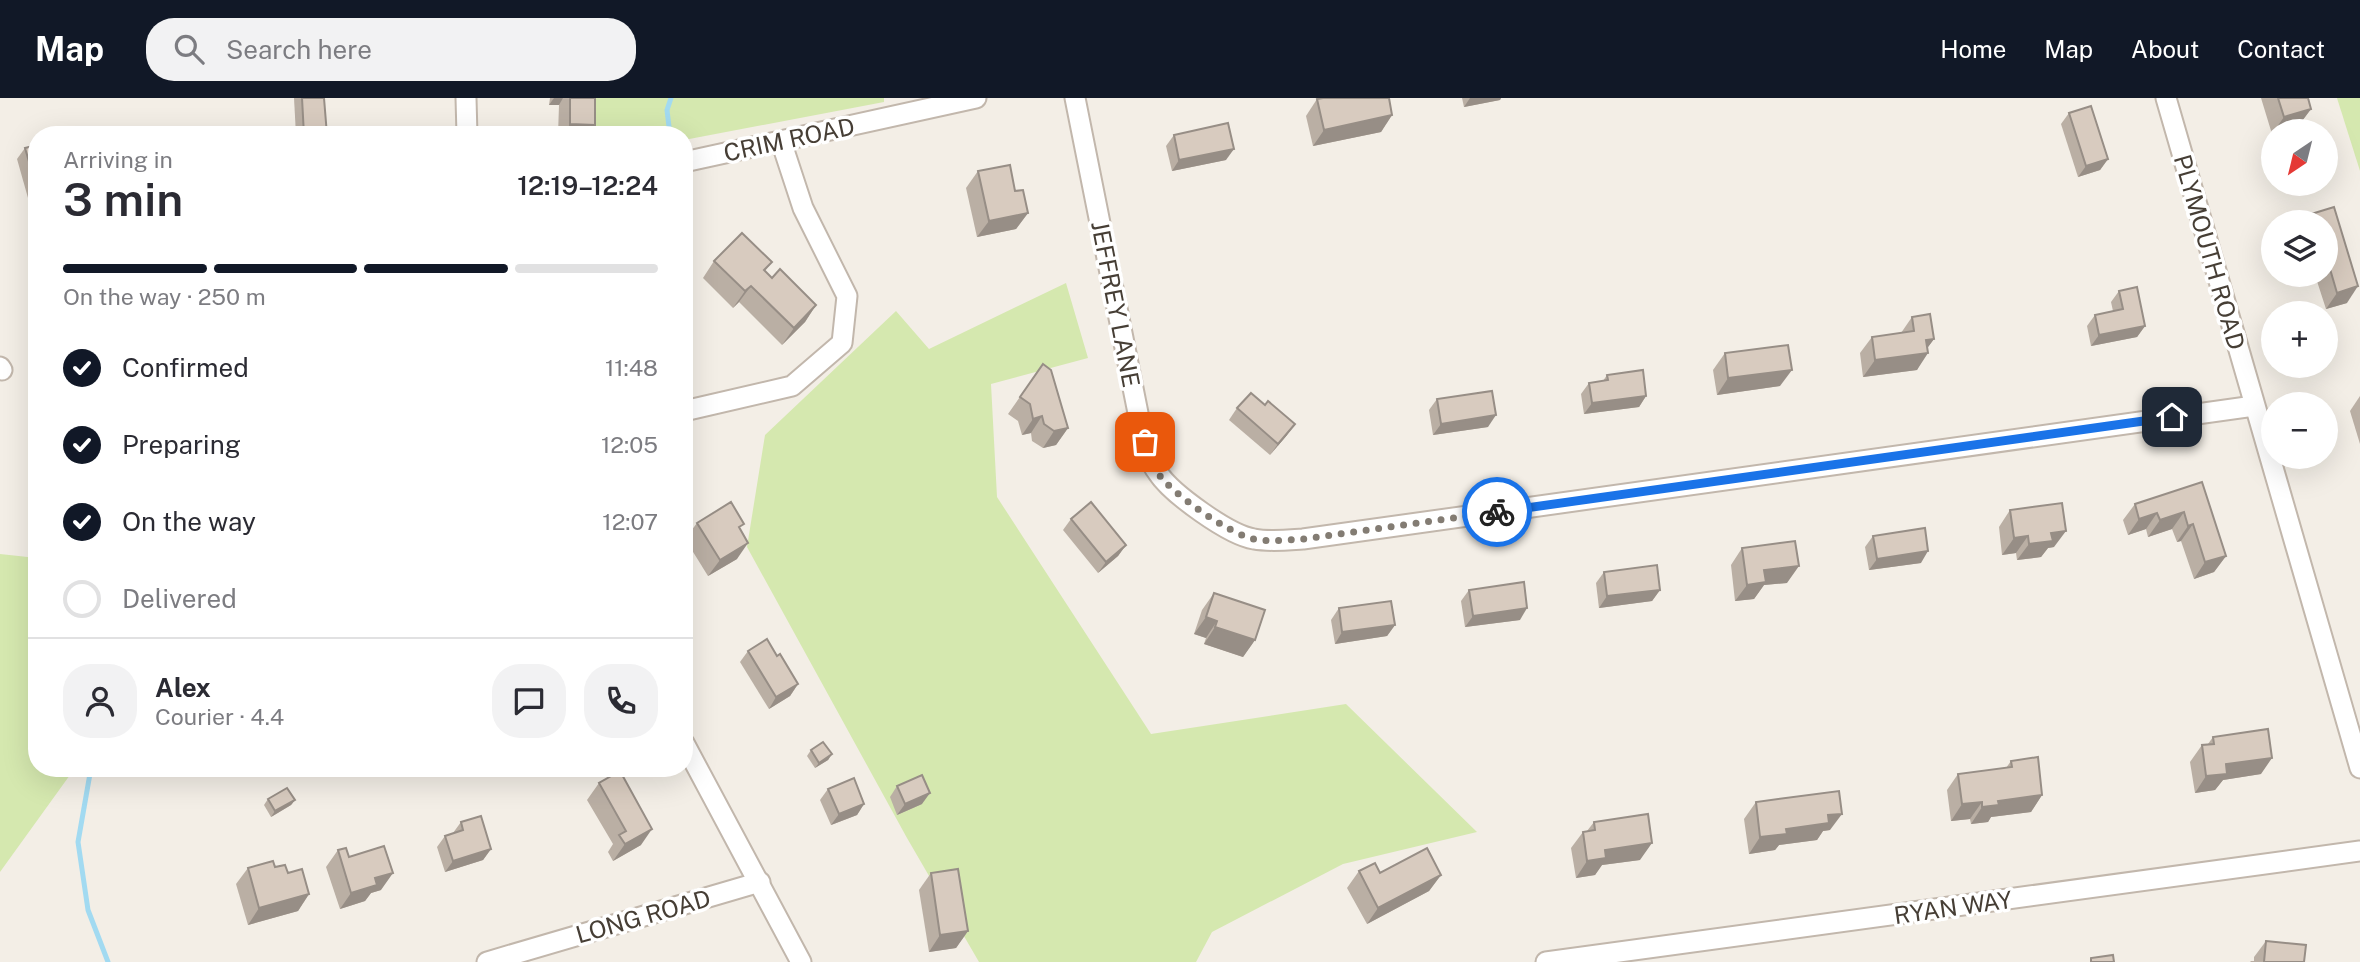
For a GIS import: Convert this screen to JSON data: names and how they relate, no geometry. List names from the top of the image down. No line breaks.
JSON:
{"streets":{"street":["CRIM ROAD","PLYMOUTH ROAD","JEFFREY LANE","RYAN WAY","LONG ROAD"]},"crossings":[["PLYMOUTH ROAD","JEFFREY LANE"]],"north":"bottom left","page":{"header":"Map","search":"Search here","nav":["Home","Map","About","Contact"],"map_buttons":["+","−"],"heading":["3 min","Arriving in","12:19–12:24"],"panel":["Alex","Courier · 4.4"],"bar":"On the way · 250 m","list":[["Confirmed","11:48"],["Preparing","12:05"],["On the way","12:07"],"Delivered"]}}
